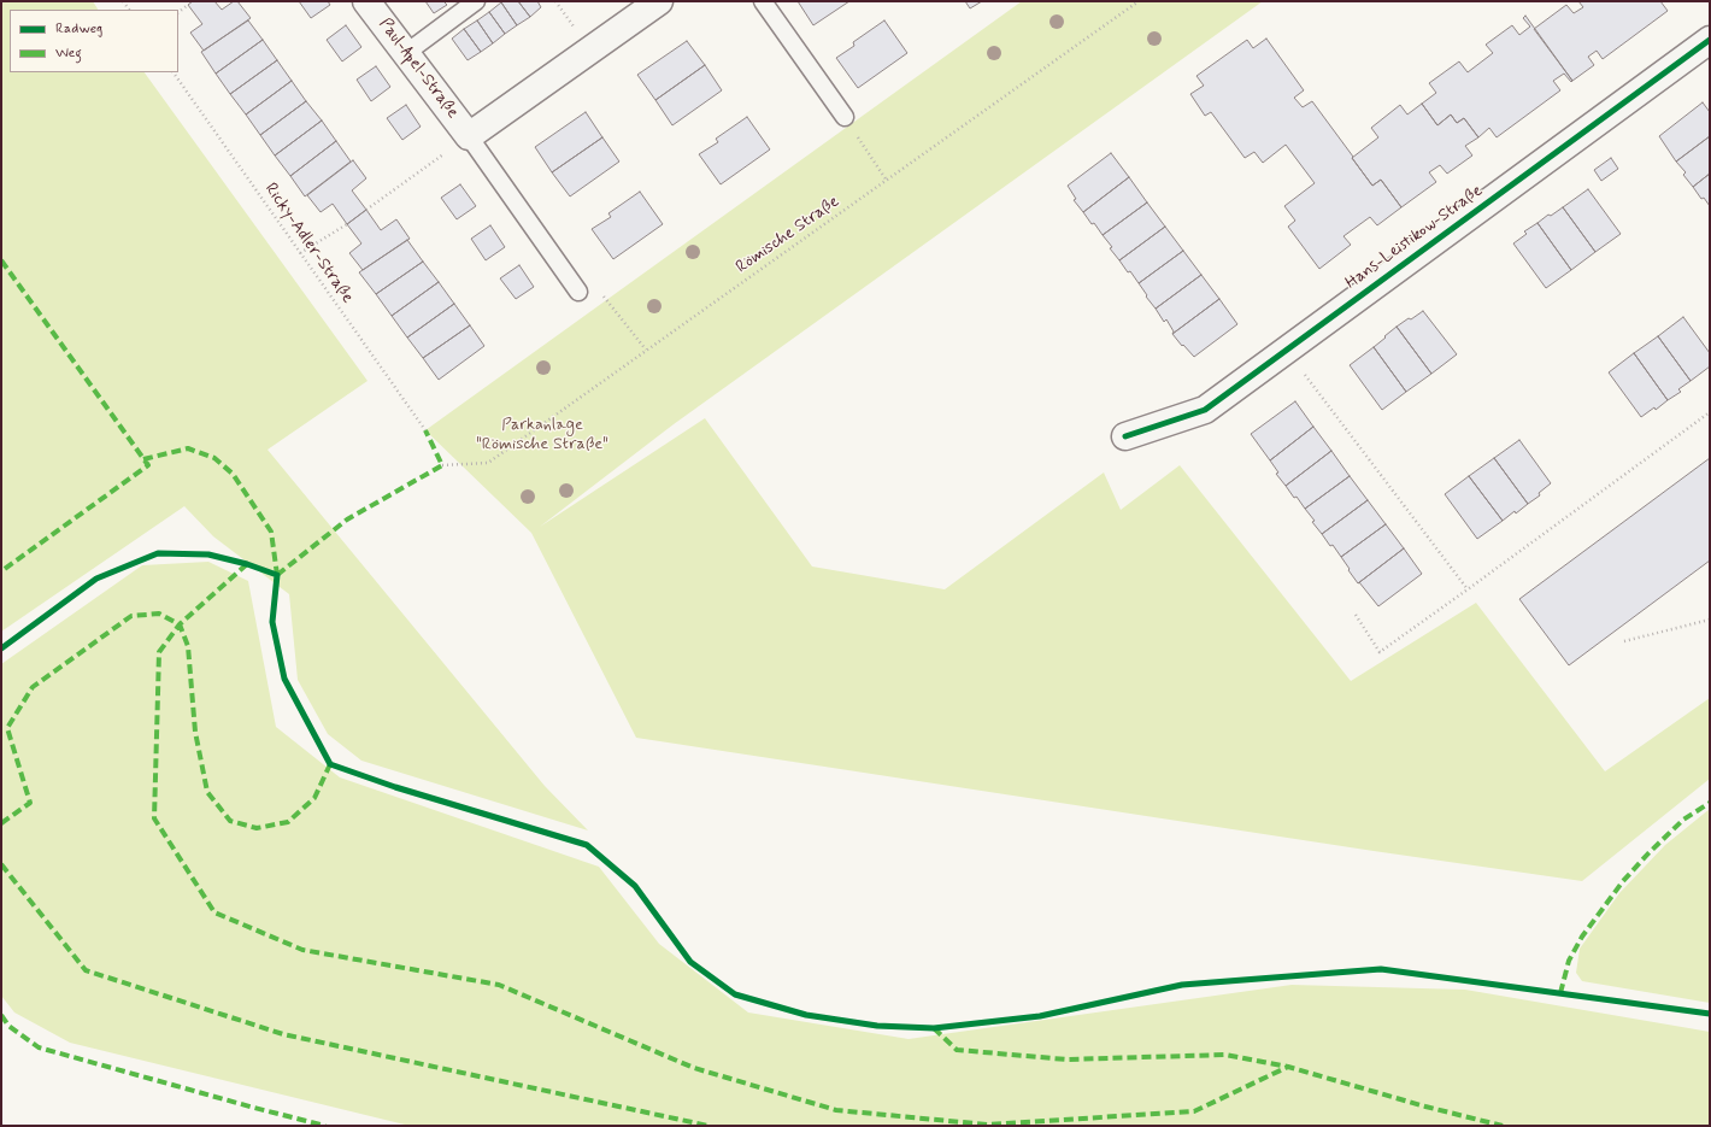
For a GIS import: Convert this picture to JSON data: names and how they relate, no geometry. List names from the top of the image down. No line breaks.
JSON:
{"streets":{"street":["Paul-Apel-Straße","Hans-Leistikow-Straße"],"path":["Römische Straße","Ricky-Adler-Straße"]},"parks":["Parkanlage \"Römische Straße\""],"legend":["Radweg","Weg"]}
